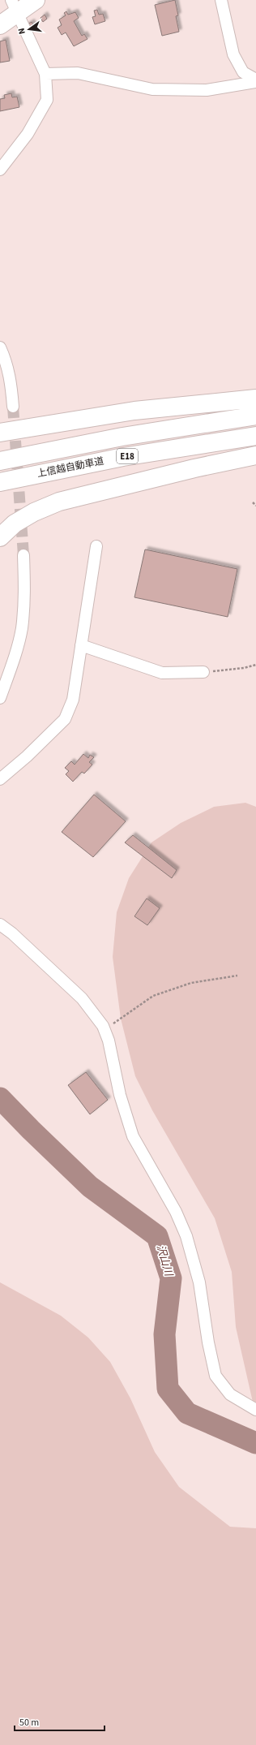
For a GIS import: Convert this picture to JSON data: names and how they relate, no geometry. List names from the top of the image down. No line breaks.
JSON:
{"streets":{"main road":["E18","上信越自動車道"]},"water":["沢山川"],"scale_bar":"50 m","north":"left"}
